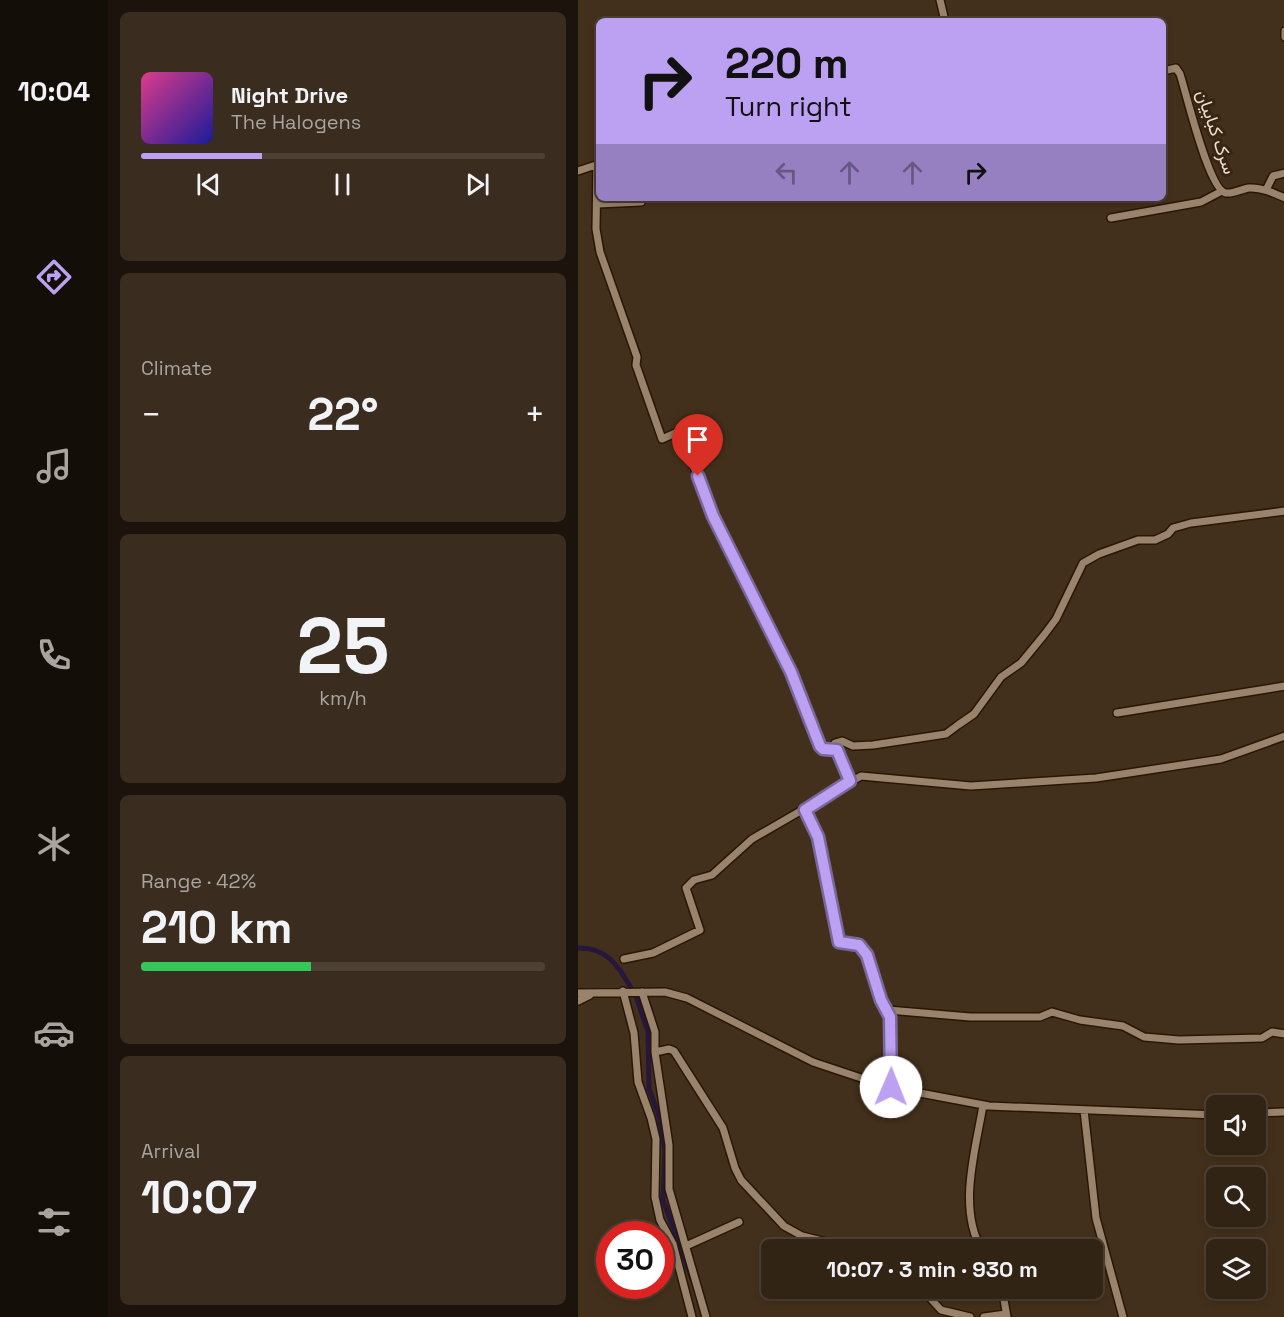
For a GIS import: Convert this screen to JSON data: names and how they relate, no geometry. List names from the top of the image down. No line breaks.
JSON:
{"streets":{"street":["سرک کبابیان"]},"page":{"tabs":"10:04","turn":["220 m","Turn right"],"song":["Night Drive","The Halogens"],"tile":["Climate",["25","km/h"],["Range · 42%","210 km"],["Arrival","10:07"]],"heat":["−","22°","+"],"limit":"30","trip":"10:07 · 3 min · 930 m"}}
